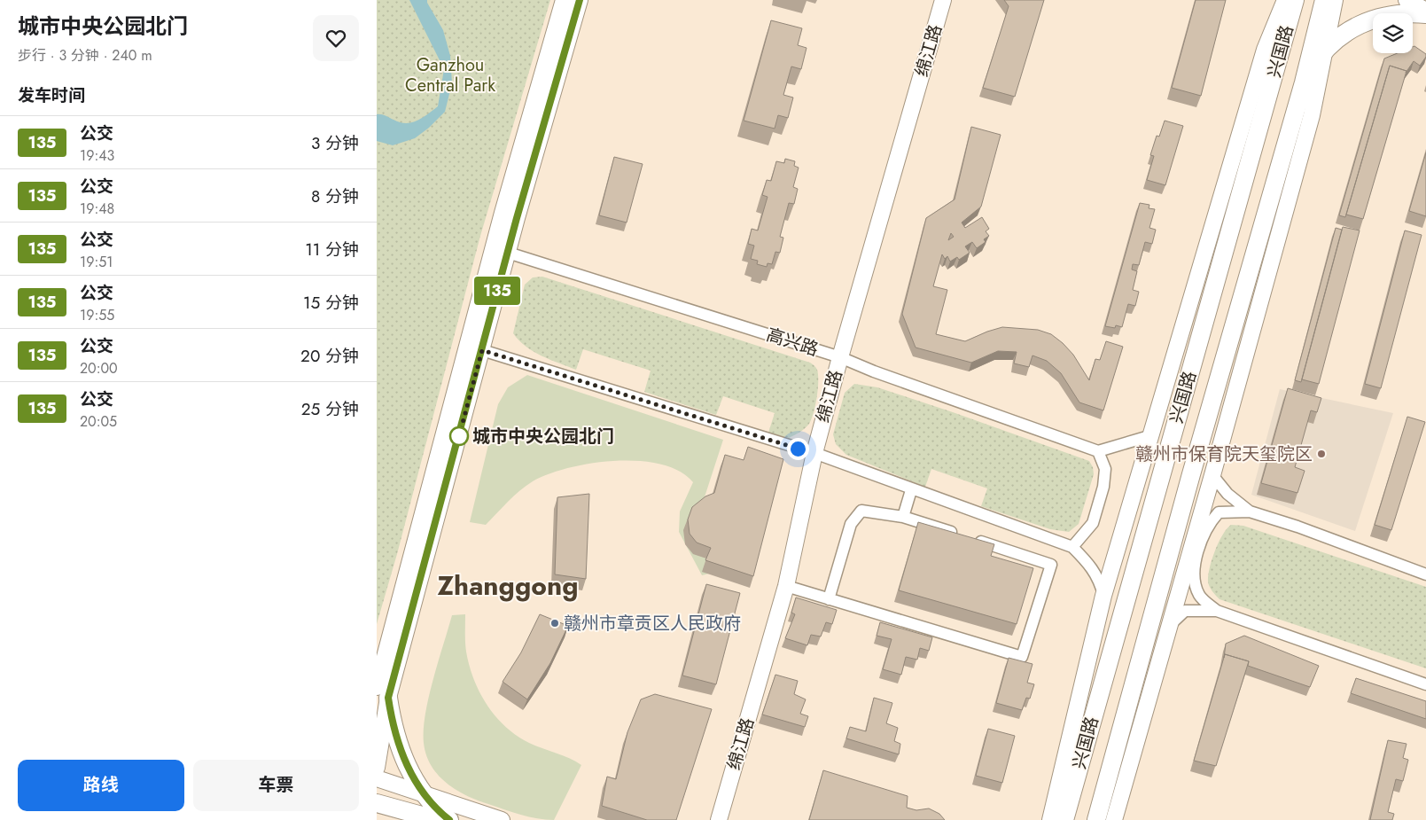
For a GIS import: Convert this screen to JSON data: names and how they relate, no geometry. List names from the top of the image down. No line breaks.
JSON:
{"streets":{"main road":["兴国路"],"street":["绵江路","高兴路"]},"crossings":[["绵江路","高兴路"]],"districts":["Zhanggong"],"parks":["Ganzhou Central Park"],"places":["城市中央公园北门","赣州市保育院天玺院区","赣州市章贡区人民政府"],"lines":["bus line 135"],"page":{"heading":[["城市中央公园北门","步行 · 3 分钟 · 240 m"],"发车时间"],"on_map":"135","list":[{"mark":"135","name":"公交","note":"19:43","value":"3 分钟"},{"mark":"135","name":"公交","note":"19:48","value":"8 分钟"},{"mark":"135","name":"公交","note":"19:51","value":"11 分钟"},{"mark":"135","name":"公交","note":"19:55","value":"15 分钟"},{"mark":"135","name":"公交","note":"20:00","value":"20 分钟"},{"mark":"135","name":"公交","note":"20:05","value":"25 分钟"}],"buttons":["路线","车票"]}}
